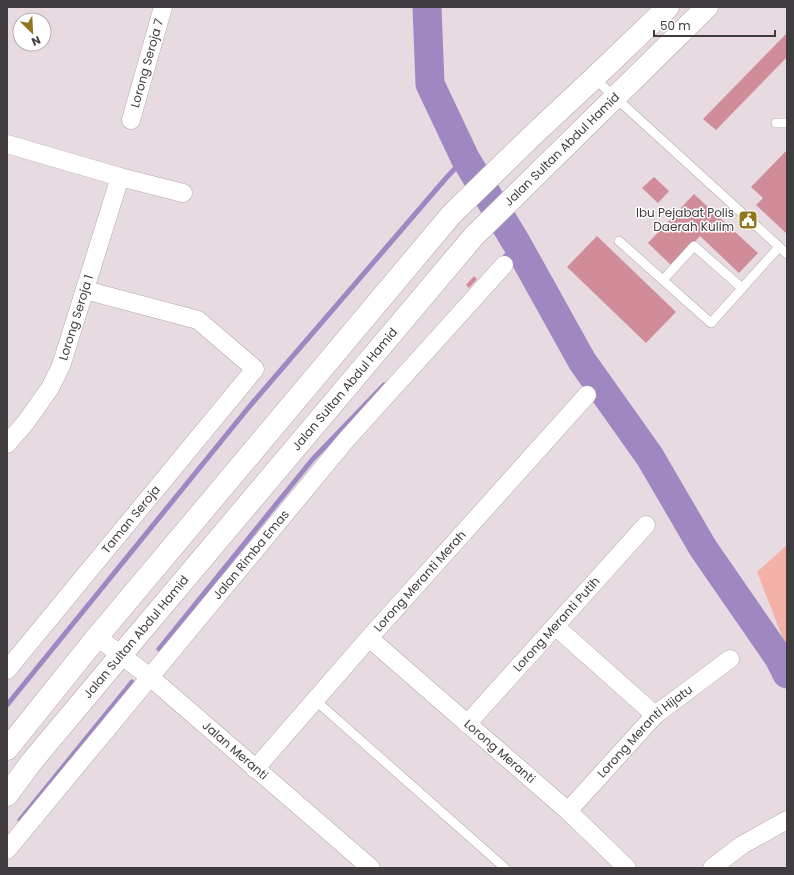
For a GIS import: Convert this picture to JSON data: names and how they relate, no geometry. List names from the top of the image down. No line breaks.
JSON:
{"streets":{"main road":["Jalan Sultan Abdul Hamid"],"street":["Lorong Seroja 7","Lorong Seroja 1","Taman Seroja","Jalan Rimba Emas","Lorong Meranti Merah","Lorong Meranti Putih","Lorong Meranti Hijatu","Jalan Meranti","Lorong Meranti"]},"crossings":[["Jalan Sultan Abdul Hamid","Jalan Meranti"],["Lorong Seroja 1","Taman Seroja"],["Jalan Rimba Emas","Jalan Meranti"],["Lorong Meranti Merah","Jalan Meranti"],["Lorong Meranti Merah","Lorong Meranti"],["Lorong Meranti Putih","Lorong Meranti"],["Lorong Meranti Hijatu","Lorong Meranti"]],"places":{"public building":["Ibu Pejabat Polis Daerah Kulim"]},"scale_bar":"50 m","north":"bottom right"}
